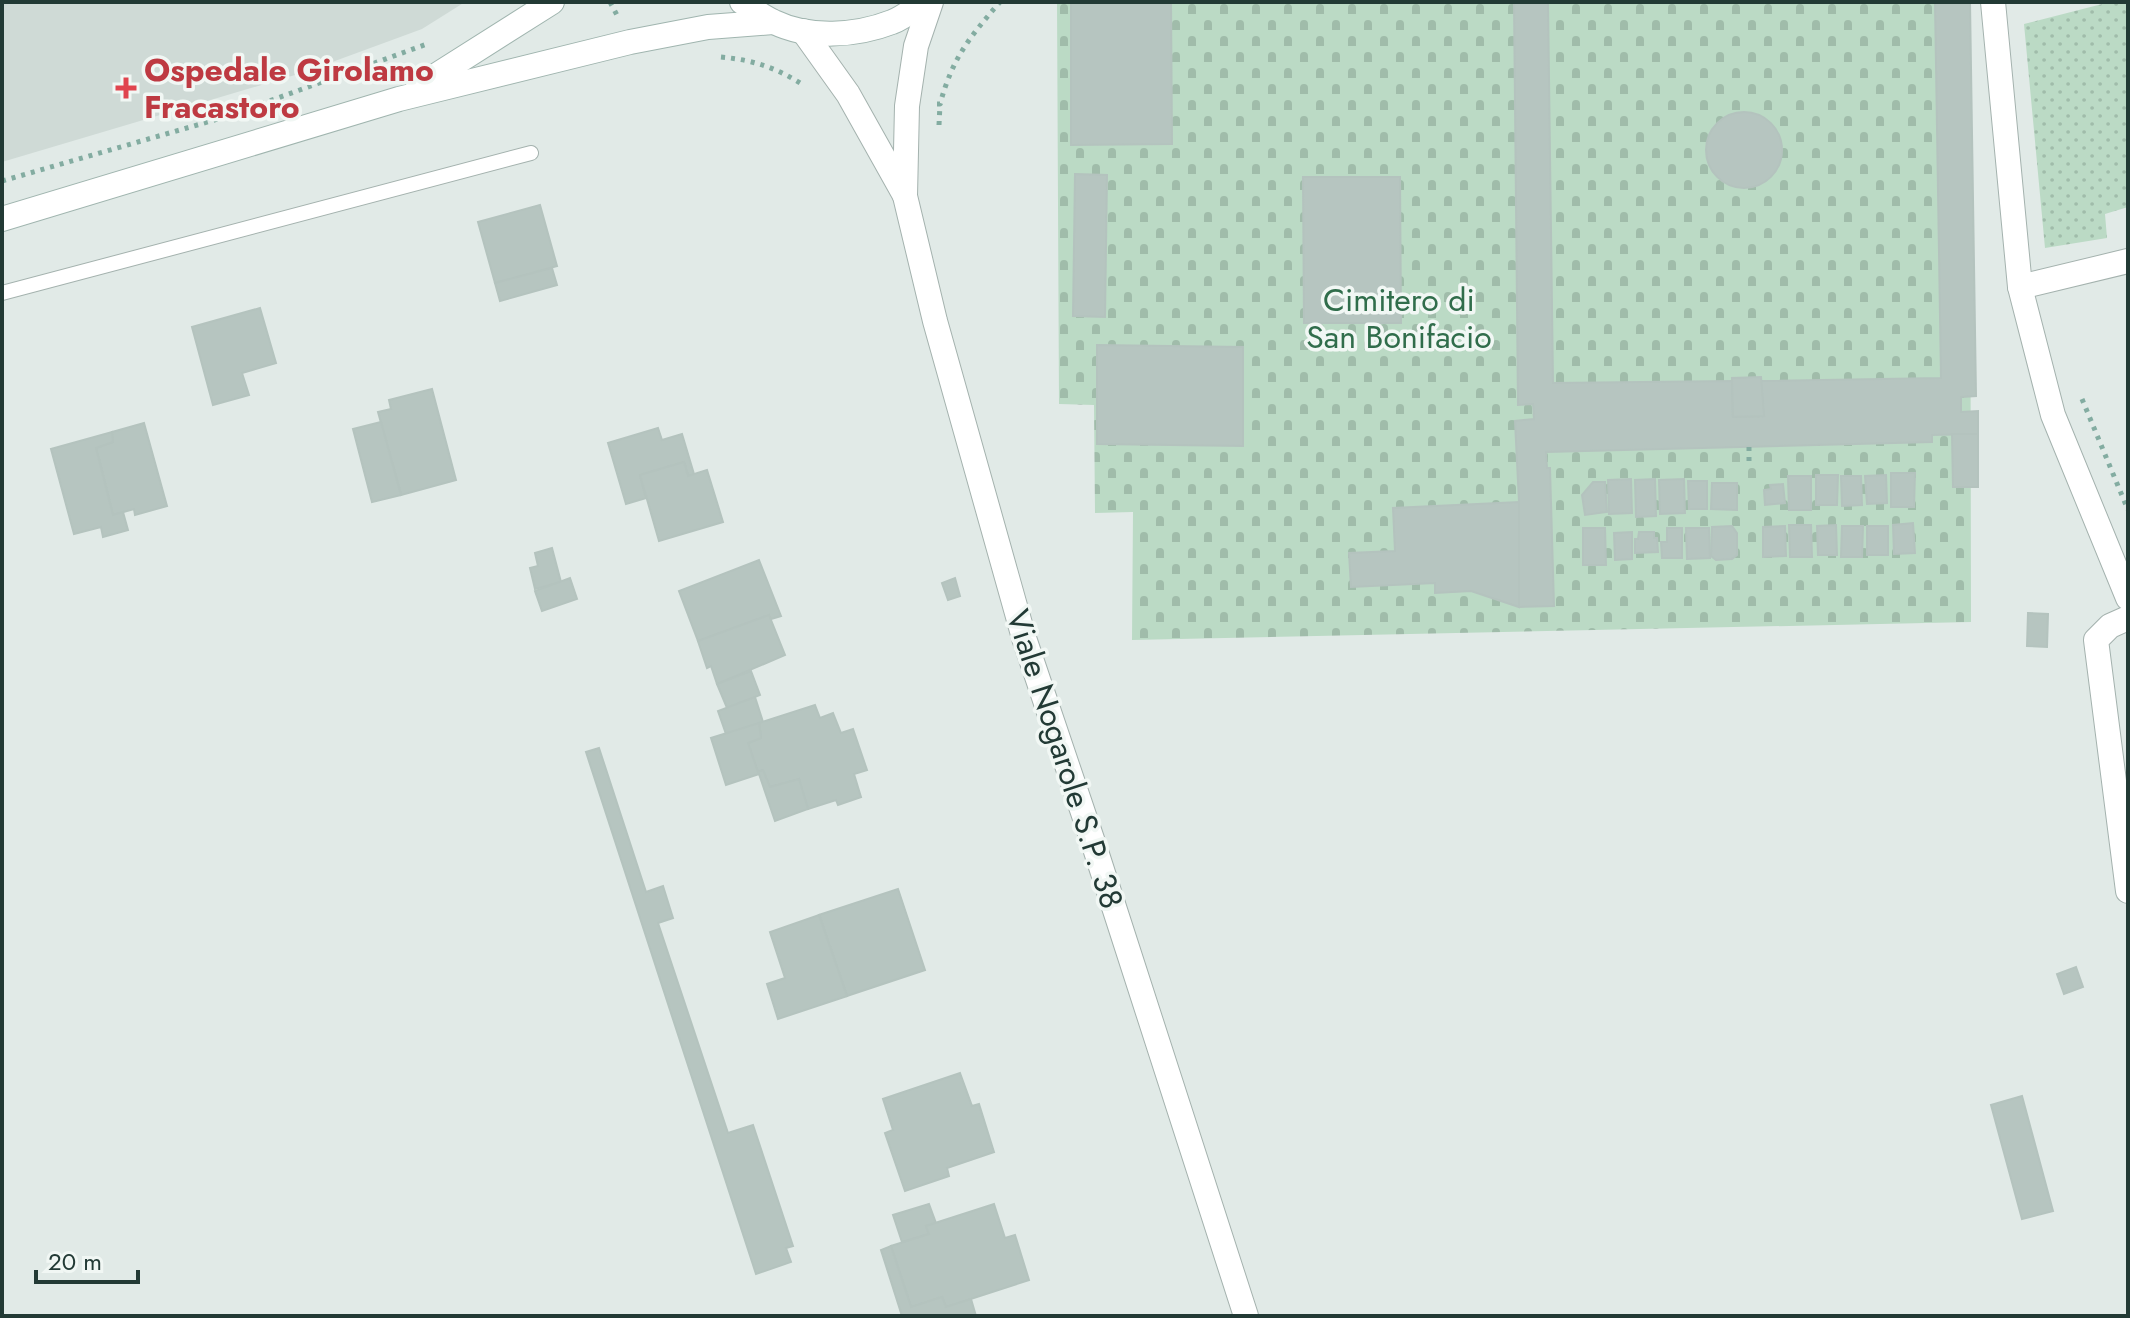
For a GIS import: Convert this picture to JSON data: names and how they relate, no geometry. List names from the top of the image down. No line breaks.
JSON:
{"streets":{"street":["Viale Nogarole S.P. 38"]},"parks":["Cimitero di San Bonifacio"],"places":{"health":["Ospedale Girolamo Fracastoro"]},"scale_bar":"20 m"}
